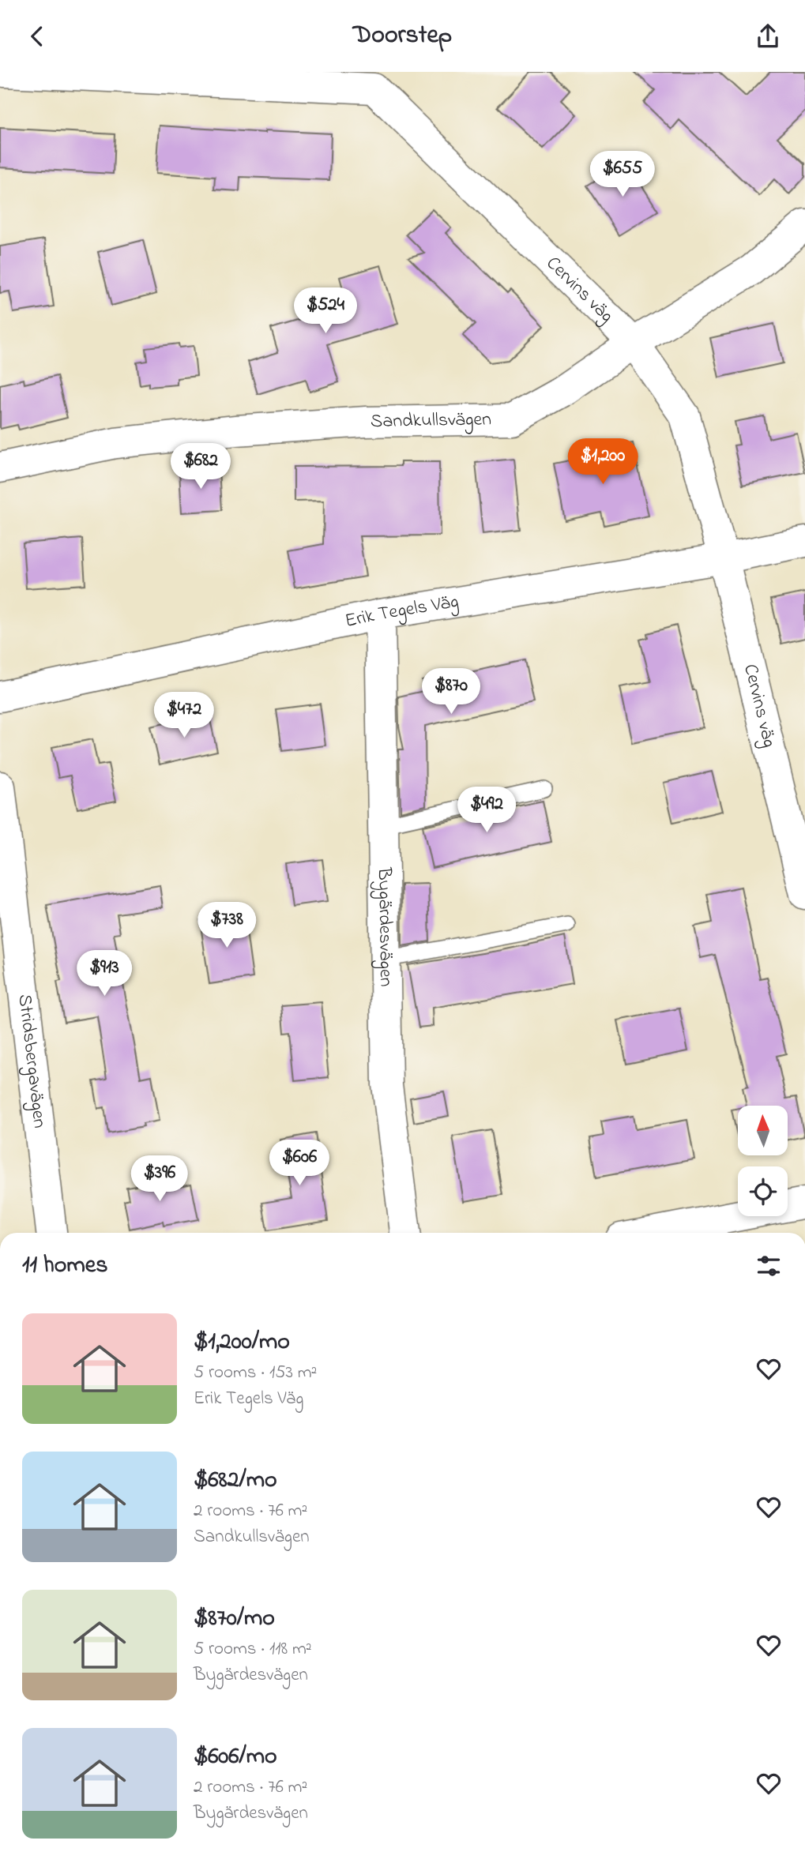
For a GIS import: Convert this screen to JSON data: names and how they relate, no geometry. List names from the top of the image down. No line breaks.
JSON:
{"streets":{"street":["Cervins väg","Sandkullsvägen","Erik Tegels Väg","Bygärdesvägen","Stridsbergavägen"]},"crossings":[["Cervins väg","Sandkullsvägen"],["Cervins väg","Erik Tegels Väg"],["Erik Tegels Väg","Bygärdesvägen"]],"north":"top","page":{"header":"Doorstep","price":["$655","$524","$1,200","$682","$870","$472","$492","$738","$913","$606","$396"],"heading":"11 homes","list":[{"name":"$1,200/mo","note":"5 rooms · 153 m² · Erik Tegels Väg"},{"name":"$682/mo","note":"2 rooms · 76 m² · Sandkullsvägen"},{"name":"$870/mo","note":"5 rooms · 118 m² · Bygärdesvägen"},{"name":"$606/mo","note":"2 rooms · 76 m² · Bygärdesvägen"}]}}
